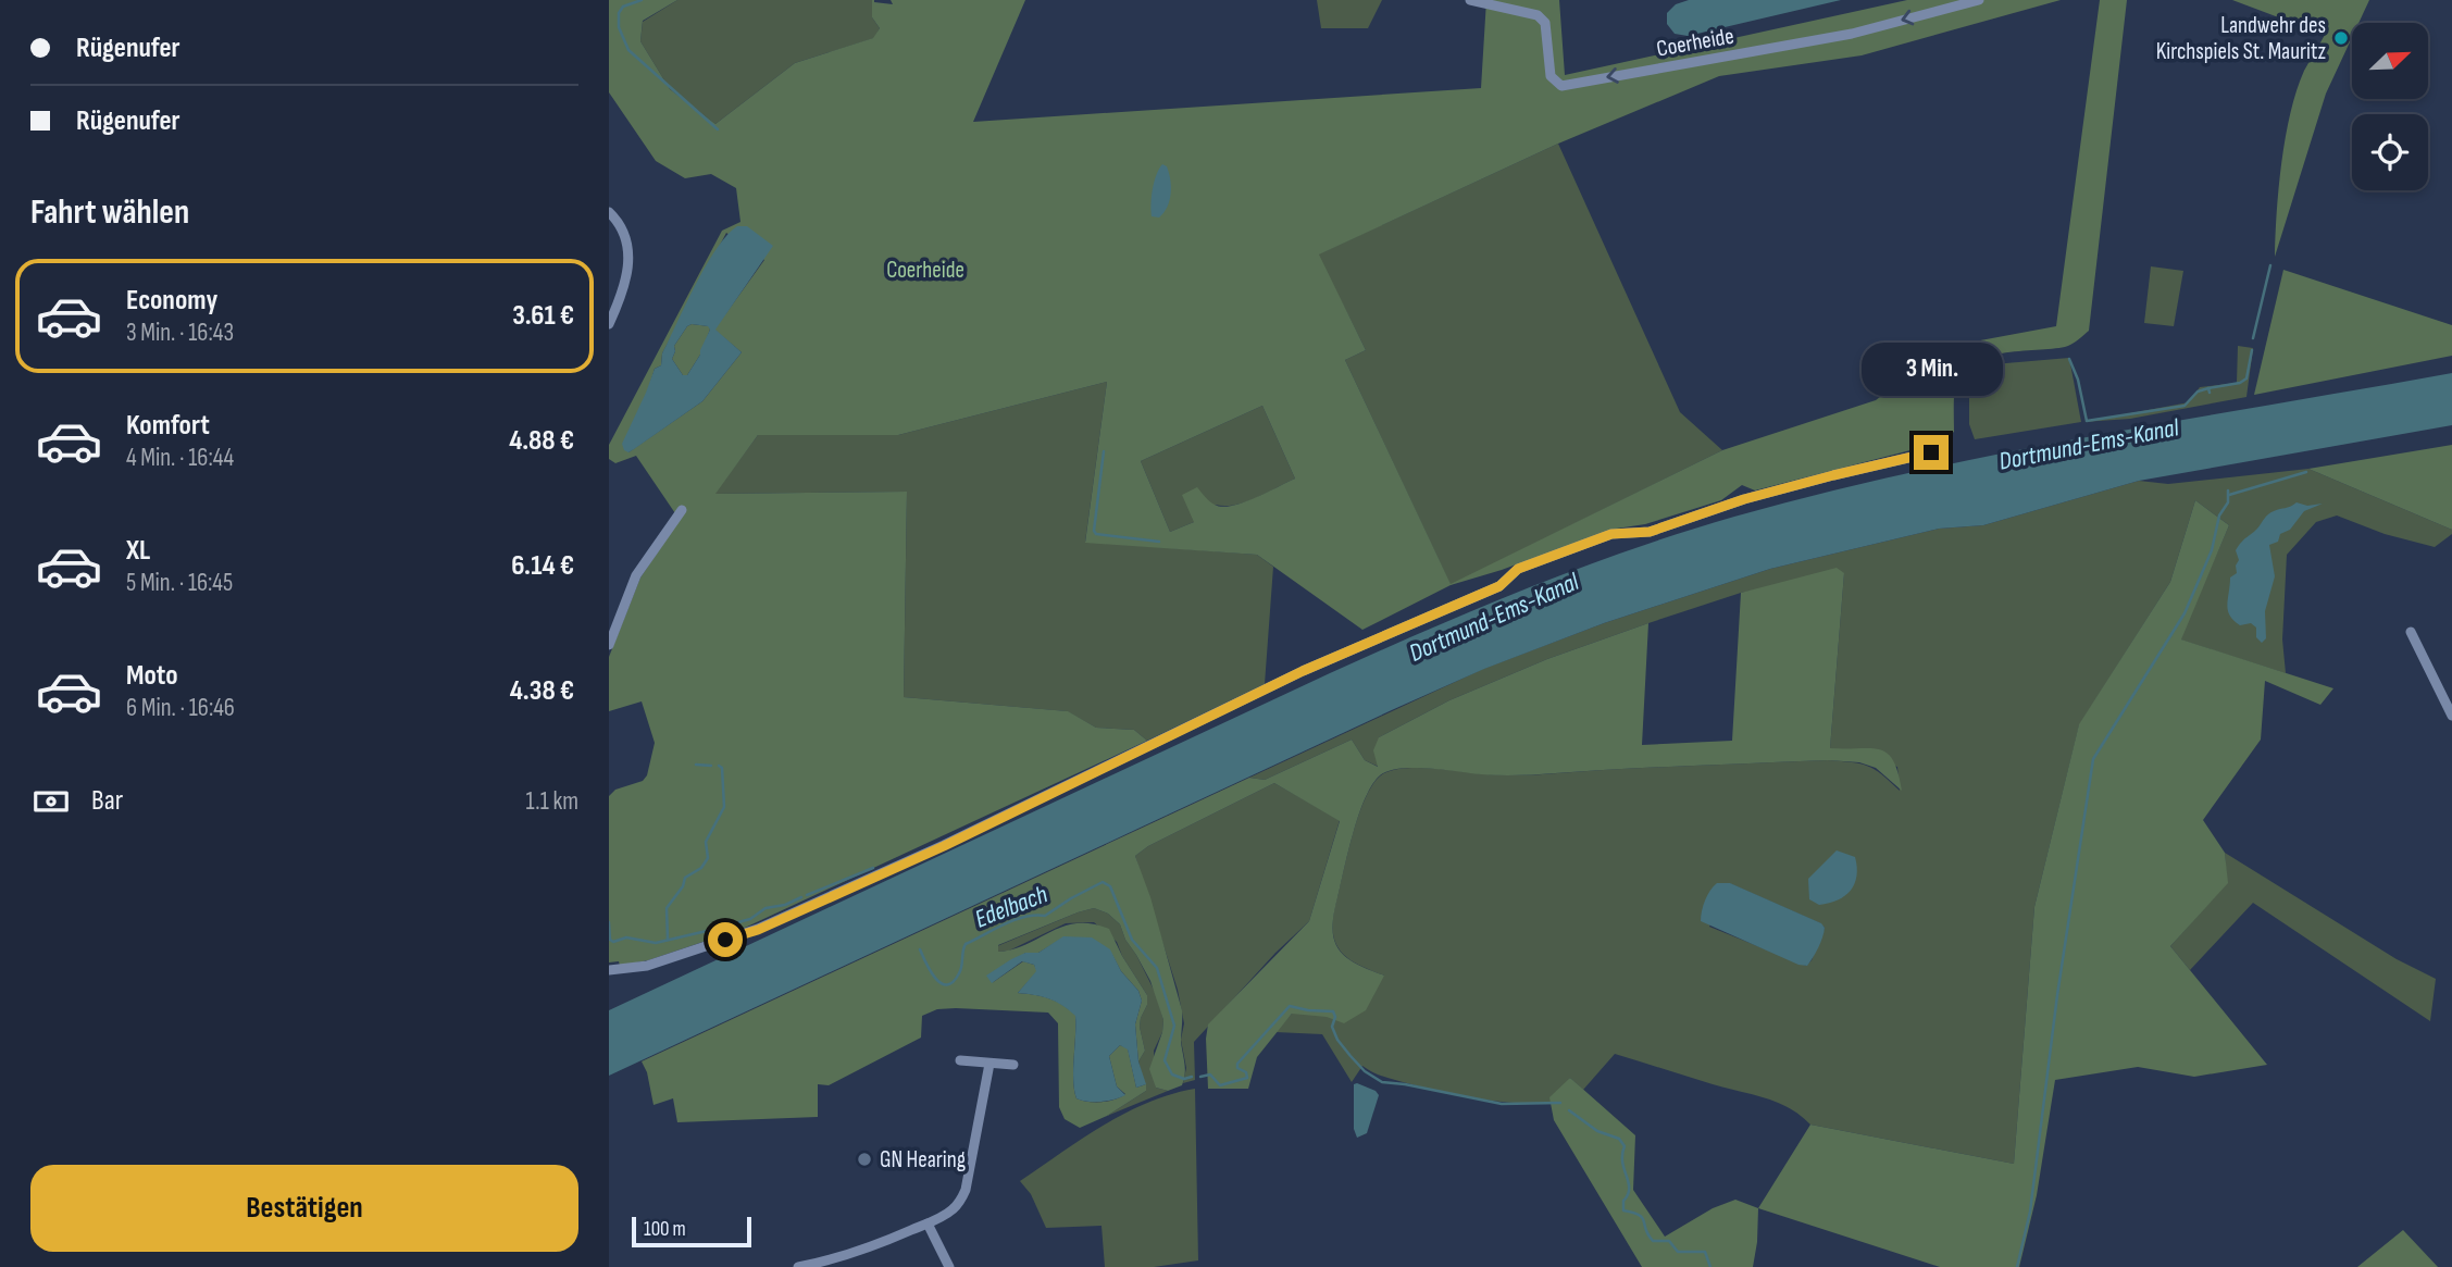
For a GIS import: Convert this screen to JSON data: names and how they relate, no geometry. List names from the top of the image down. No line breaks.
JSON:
{"streets":{"street":["Coerheide"]},"one_way":["Coerheide"],"water":["Dortmund-Ems-Kanal","Edelbach"],"parks":["Coerheide"],"places":["Landwehr des Kirchspiels St. Mauritz","GN Hearing"],"scale_bar":"100 m","north":"top right","page":{"banner":["Rügenufer","Rügenufer"],"heading":"Fahrt wählen","list":[{"name":"Economy","note":"3 Min. · 16:43","value":"3.61 €"},{"name":"Komfort","note":"4 Min. · 16:44","value":"4.88 €"},{"name":"XL","note":"5 Min. · 16:45","value":"6.14 €"},{"name":"Moto","note":"6 Min. · 16:46","value":"4.38 €"}],"bubble":"3 Min.","pay":["Bar","1.1 km"],"buttons":"Bestätigen","scale":"100 m"}}
